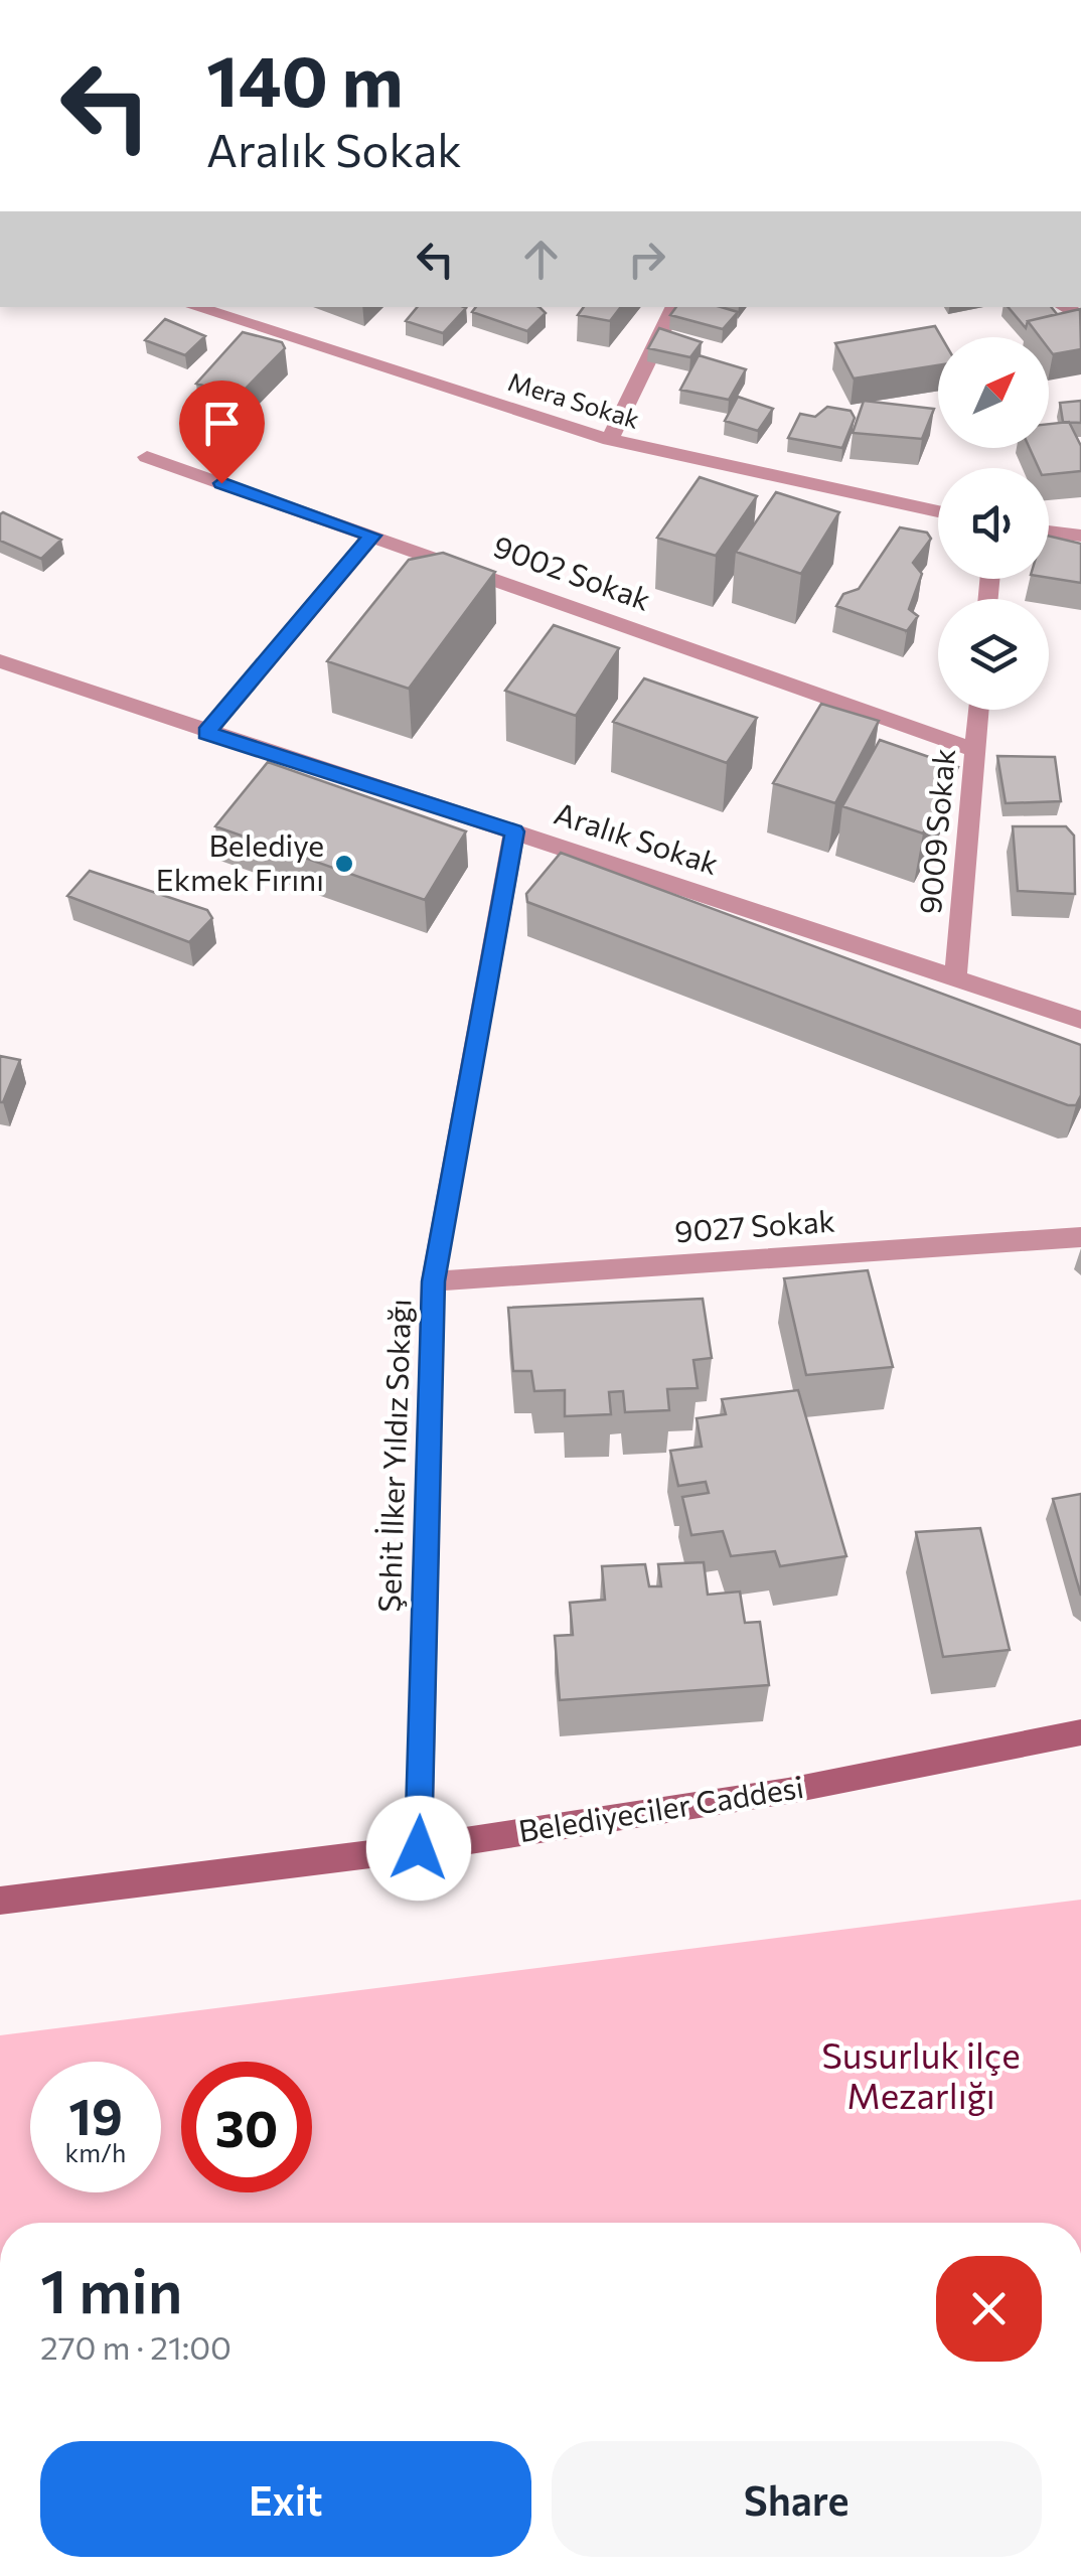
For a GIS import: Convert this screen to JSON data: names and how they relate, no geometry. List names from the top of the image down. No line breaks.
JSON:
{"streets":{"street":["Mera Sokak","9002 Sokak","9009 Sokak","Aralık Sokak","9027 Sokak","Şehit İlker Yıldız Sokağı","Belediyeciler Caddesi"]},"crossings":[["9002 Sokak","9009 Sokak"],["9009 Sokak","Aralık Sokak"],["Aralık Sokak","Şehit İlker Yıldız Sokağı"],["9027 Sokak","Şehit İlker Yıldız Sokağı"],["Şehit İlker Yıldız Sokağı","Belediyeciler Caddesi"]],"parks":["Susurluk ilçe Mezarlığı"],"places":["Belediye Ekmek Fırını"],"north":"top right","page":{"turn":["140 m","Aralık Sokak"],"speed":"19 km/h","limit":"30","heading":["1 min","270 m · 21:00"],"buttons":["Exit","Share"]}}
